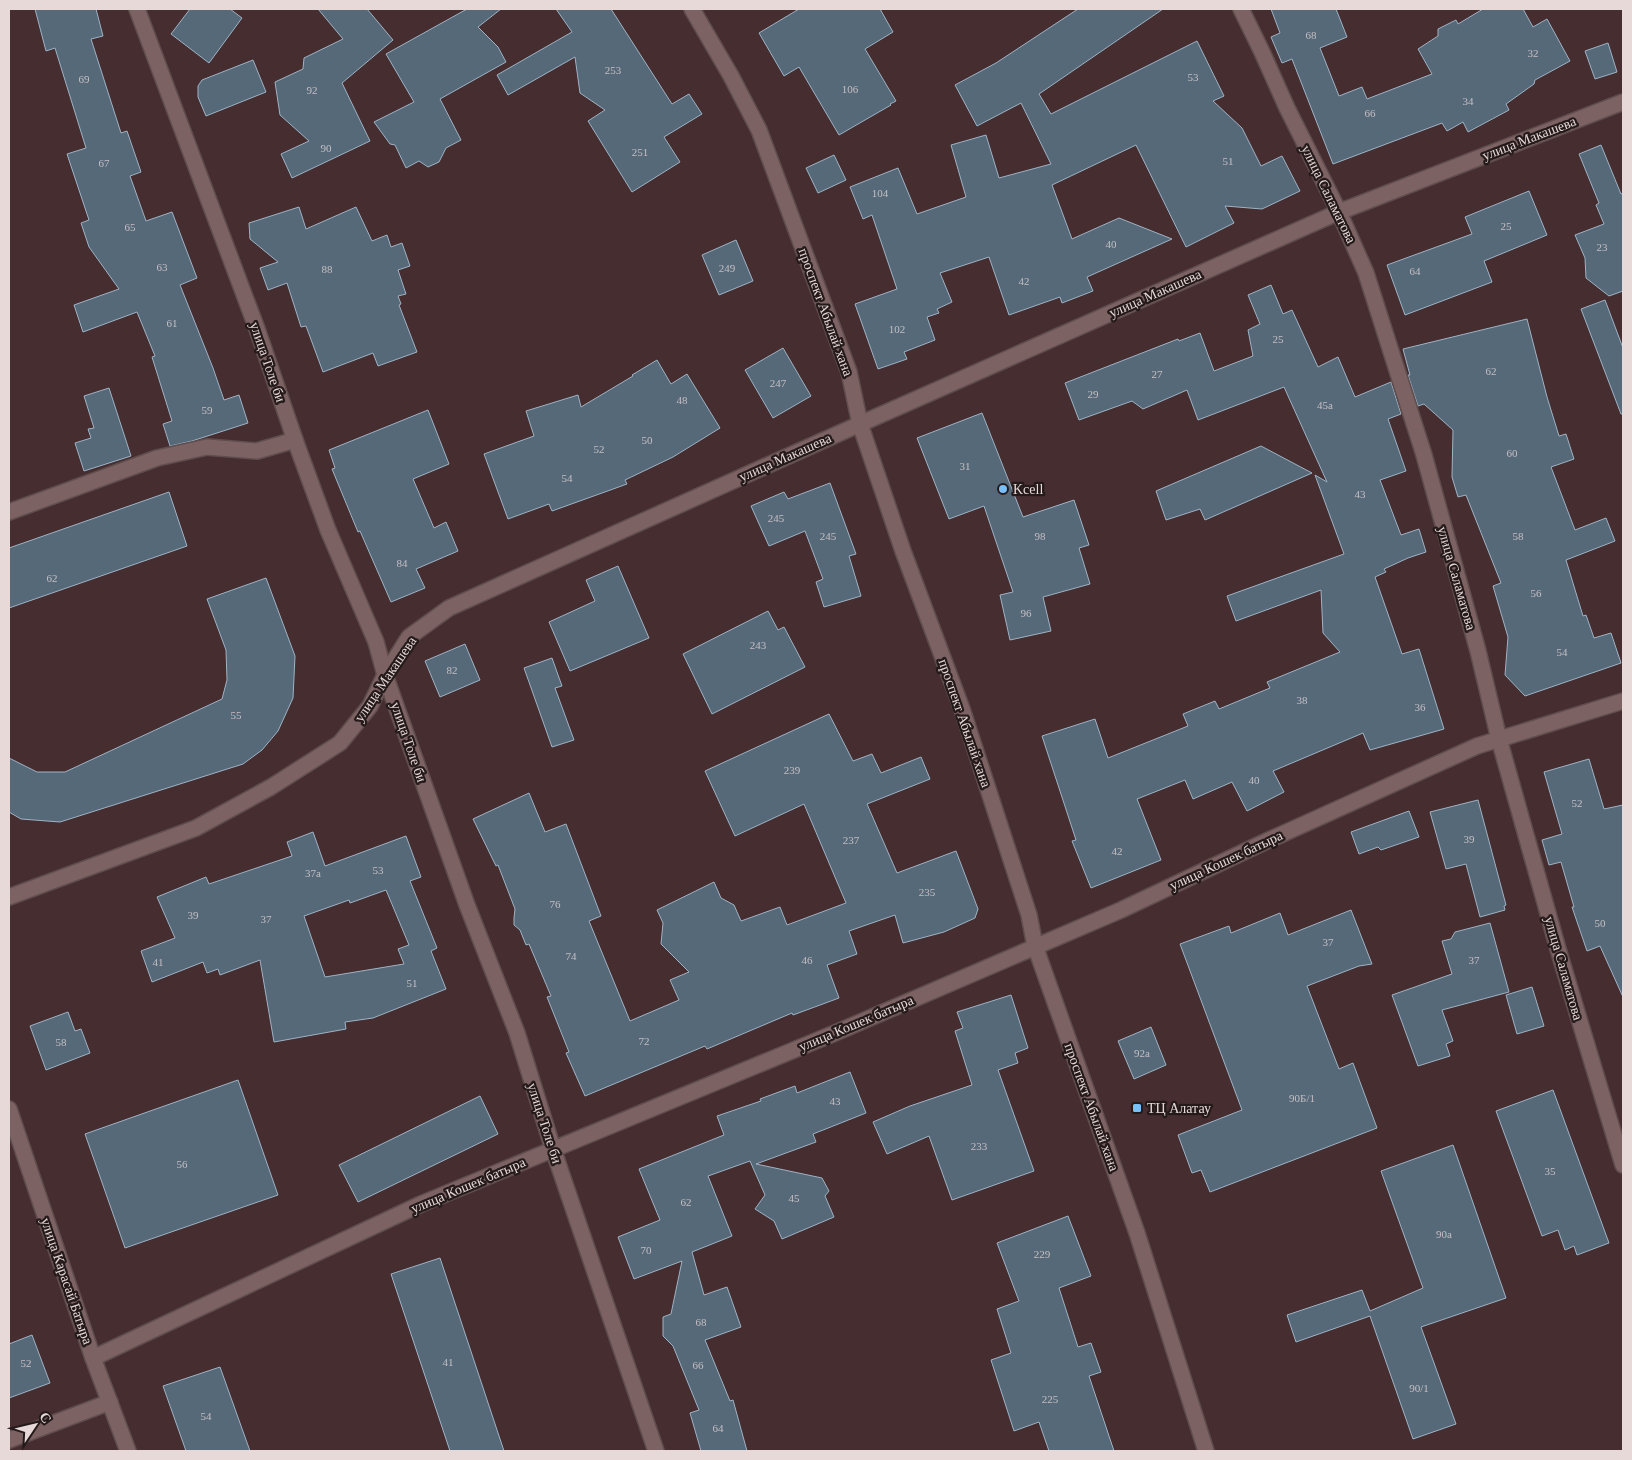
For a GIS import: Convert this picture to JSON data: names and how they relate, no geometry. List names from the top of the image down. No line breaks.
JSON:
{"streets":{"street":["улица Макашева","улица Саламатова","проспект Абылай хана","улица Толе би","улица Кошек батыра","улица Карасай Батыра"]},"crossings":[["улица Макашева","улица Саламатова"],["улица Макашева","проспект Абылай хана"],["улица Макашева","улица Толе би"],["улица Саламатова","улица Кошек батыра"],["проспект Абылай хана","улица Кошек батыра"],["улица Толе би","улица Кошек батыра"],["улица Кошек батыра","улица Карасай Батыра"]],"places":{"other":["Kcell"],"transit":["ТЦ Алатау"]},"house_numbers":["68","32","253","53","69","106","92","34","66","90","251","51","67","104","25","65","40","23","63","249","88","64","42","61","102","25","62","27","247","29","48","45а","59","50","52","60","31","54","43","245","245","98","58","84","62","56","96","243","54","82","38","36","55","239","40","52","39","237","42","53","37а","235","76","39","37","50","37","74","46","37","41","51","72","58","92а","90Б/1","43","233","56","35","45","62","90а","70","229","68","41","52","66","90/1","225","54","64"],"north":"top right"}
